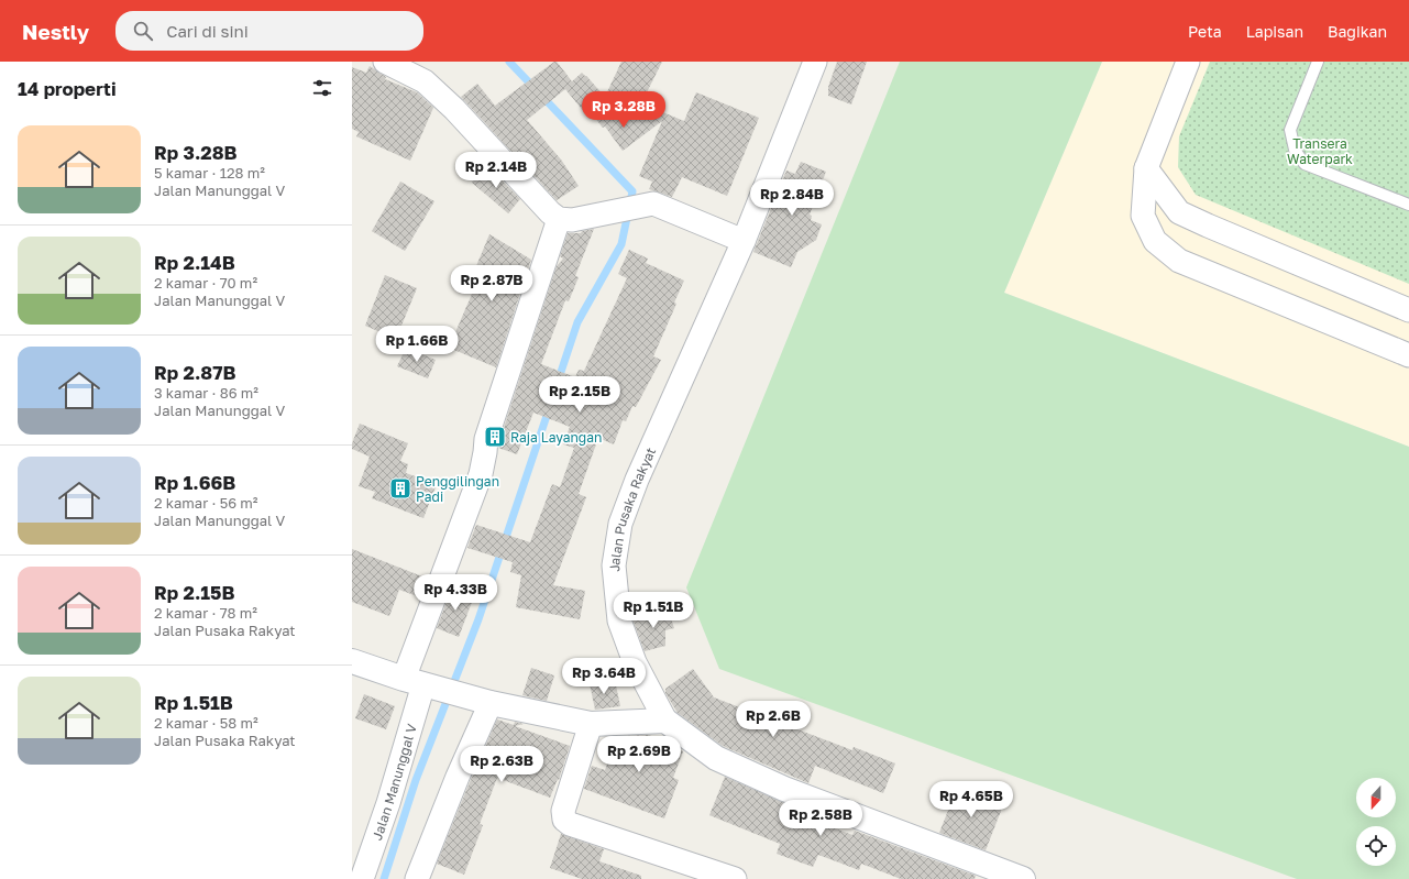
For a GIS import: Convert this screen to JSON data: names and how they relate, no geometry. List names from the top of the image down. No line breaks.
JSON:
{"streets":{"street":["Jalan Pusaka Rakyat","Jalan Manunggal V"]},"parks":["Transera Waterpark"],"places":{"building":["Raja Layangan","Penggilingan Padi"]},"north":"bottom","page":{"header":"Nestly","search":"Cari di sini","nav":["Peta","Lapisan","Bagikan"],"heading":"14 properti","price":["Rp 3.28B","Rp 2.14B","Rp 2.84B","Rp 2.87B","Rp 1.66B","Rp 2.15B","Rp 4.33B","Rp 1.51B","Rp 3.64B","Rp 2.6B","Rp 2.69B","Rp 2.63B","Rp 4.65B","Rp 2.58B"],"list":[{"name":"Rp 3.28B","note":"5 kamar · 128 m² · Jalan Manunggal V"},{"name":"Rp 2.14B","note":"2 kamar · 70 m² · Jalan Manunggal V"},{"name":"Rp 2.87B","note":"3 kamar · 86 m² · Jalan Manunggal V"},{"name":"Rp 1.66B","note":"2 kamar · 56 m² · Jalan Manunggal V"},{"name":"Rp 2.15B","note":"2 kamar · 78 m² · Jalan Pusaka Rakyat"},{"name":"Rp 1.51B","note":"2 kamar · 58 m² · Jalan Pusaka Rakyat"}]}}
